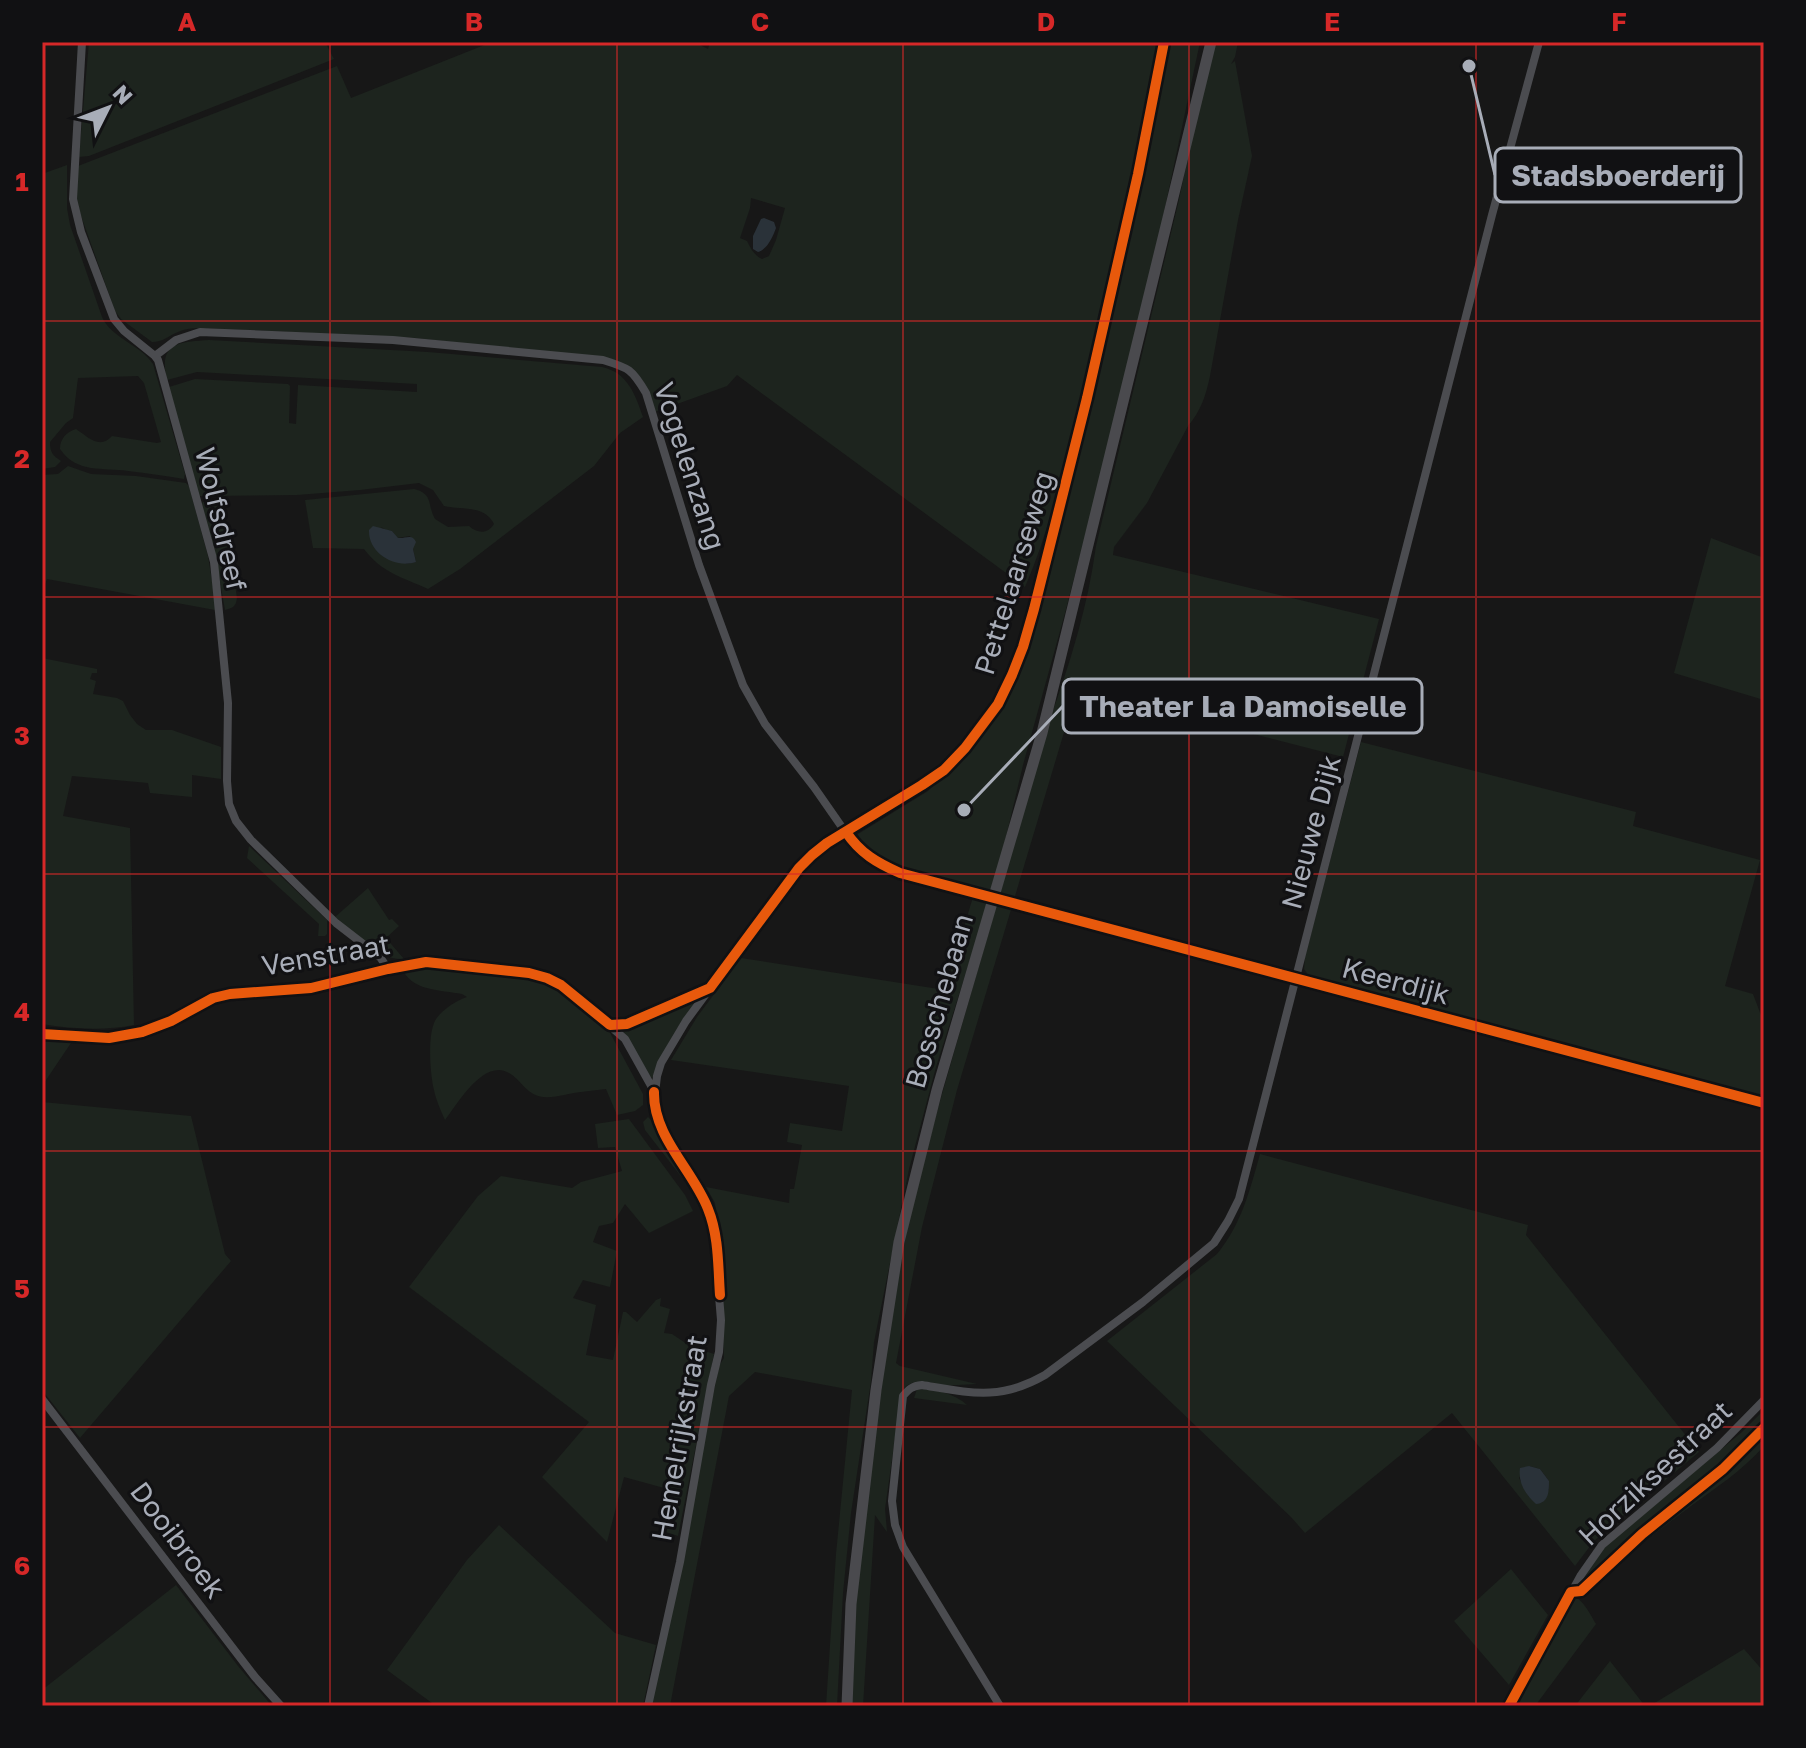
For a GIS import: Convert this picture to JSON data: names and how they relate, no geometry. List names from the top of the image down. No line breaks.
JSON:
{"streets":{"main road":["Bosschebaan"],"street":["Vogelenzang","Wolfsdreef","Pettelaarseweg","Nieuwe Dijk","Venstraat","Keerdijk","Hemelrijkstraat","Horziksestraat","Dooibroek"]},"crossings":[["Vogelenzang","Wolfsdreef"],["Vogelenzang","Pettelaarseweg"],["Wolfsdreef","Venstraat"],["Pettelaarseweg","Venstraat"],["Pettelaarseweg","Hemelrijkstraat"],["Nieuwe Dijk","Keerdijk"],["Venstraat","Hemelrijkstraat"]],"places":["Stadsboerderij","Theater La Damoiselle"],"north":"top right","grid":{"columns":["A","B","C","D","E","F"],"rows":["1","2","3","4","5","6"]}}
